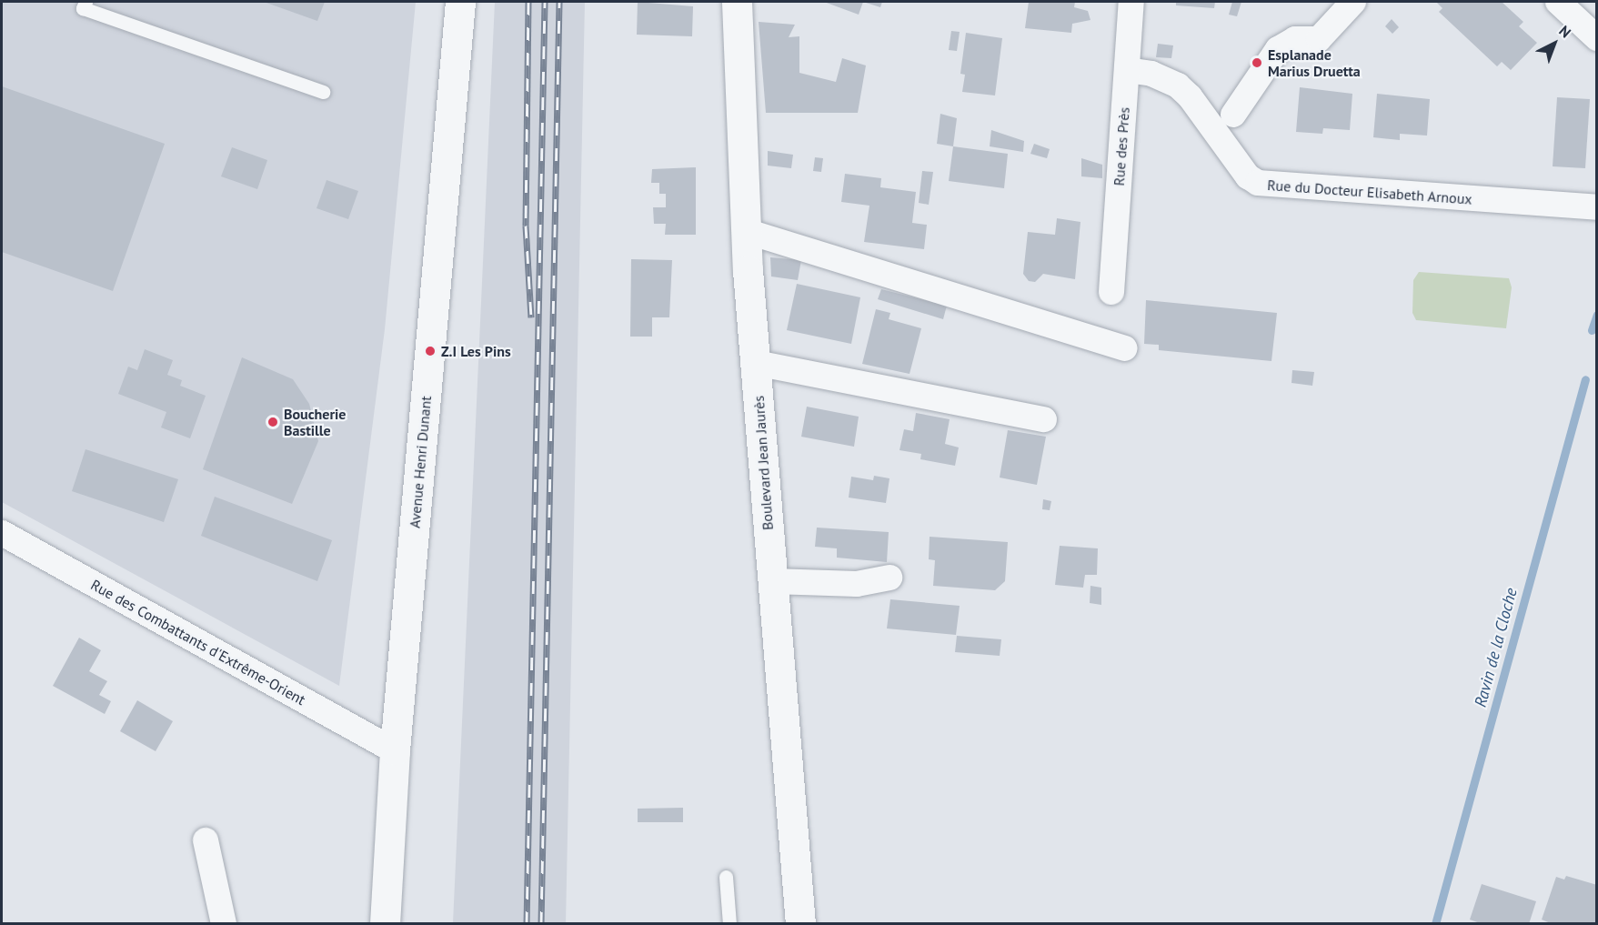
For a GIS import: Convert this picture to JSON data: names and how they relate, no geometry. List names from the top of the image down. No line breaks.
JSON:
{"streets":{"street":["Rue des Près","Rue du Docteur Elisabeth Arnoux","Avenue Henri Dunant","Boulevard Jean Jaurès","Rue des Combattants d'Extrême-Orient"]},"crossings":[["Rue des Près","Rue du Docteur Elisabeth Arnoux"],["Avenue Henri Dunant","Rue des Combattants d'Extrême-Orient"]],"water":["Ravin de la Cloche"],"places":["Esplanade Marius Druetta","Z.I Les Pins","Boucherie Bastille"],"north":"top right"}
